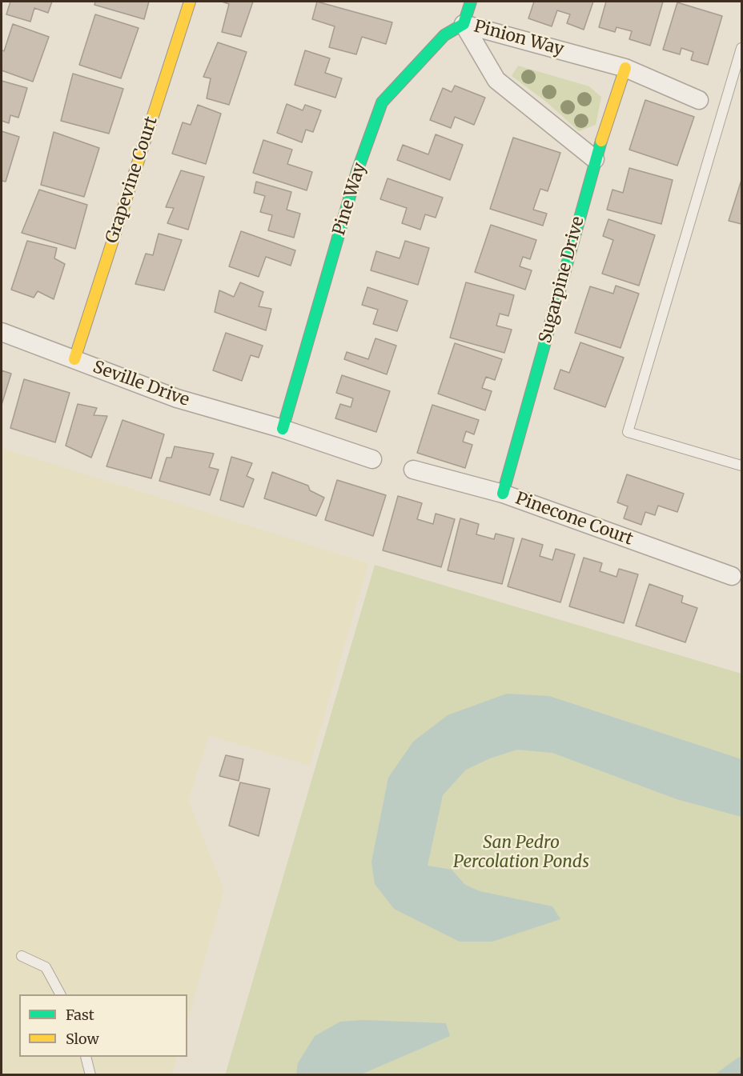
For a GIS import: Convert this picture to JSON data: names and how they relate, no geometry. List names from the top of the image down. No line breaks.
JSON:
{"streets":{"street":["Pinion Way","Grapevine Court","Pine Way","Sugarpine Drive","Seville Drive","Pinecone Court"]},"crossings":[["Pinion Way","Pine Way"],["Pinion Way","Sugarpine Drive"],["Grapevine Court","Seville Drive"],["Pine Way","Seville Drive"],["Sugarpine Drive","Pinecone Court"]],"parks":["San Pedro Percolation Ponds"],"legend":["Fast","Slow"]}
